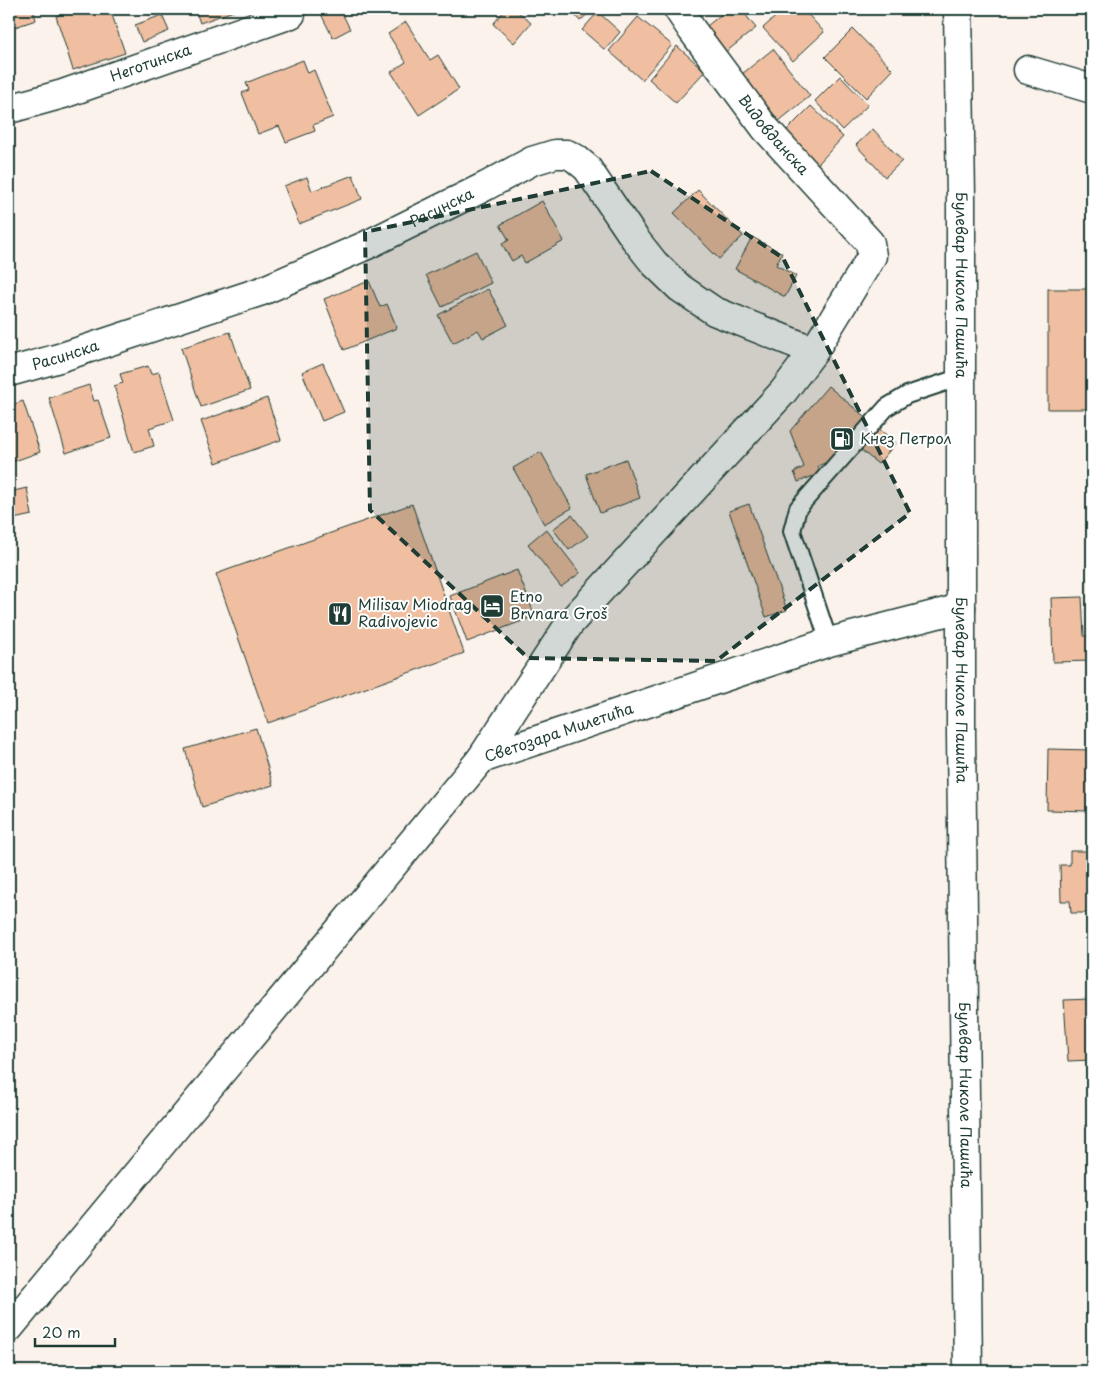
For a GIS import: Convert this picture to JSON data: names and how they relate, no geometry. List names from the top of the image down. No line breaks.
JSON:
{"streets":{"street":["Неготинска","Видовданска","Расинска","Булевар Николе Пашића","Светозара Милетића"]},"crossings":[["Видовданска","Светозара Милетића"],["Расинска","Светозара Милетића"],["Булевар Николе Пашића","Светозара Милетића"]],"places":{"fuel station":["Кнез Петрол"],"hotel":["Etno Brvnara Groš"],"restaurant":["Milisav Miodrag Radivojevic"]},"scale_bar":"20 m"}
